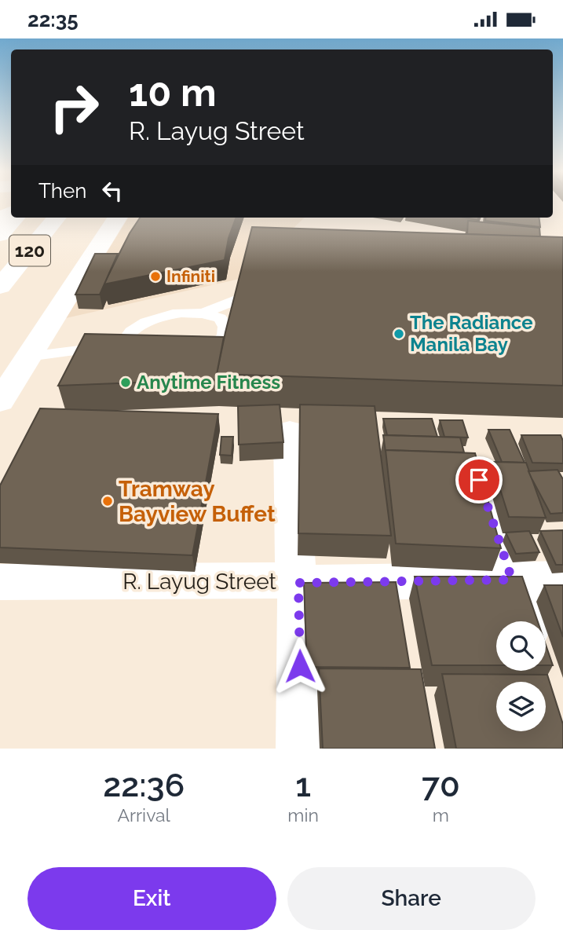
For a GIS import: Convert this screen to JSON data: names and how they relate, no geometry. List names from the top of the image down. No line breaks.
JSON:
{"streets":{"main road":["120","R. Layug Street"]},"places":["Infiniti","The Radiance Manila Bay","Anytime Fitness","Tramway Bayview Buffet"],"page":{"status":"22:35","turn":["10 m","R. Layug Street"],"then":"Then","eta":["22:36","Arrival","1","min","70","m"],"buttons":["Exit","Share"]}}
